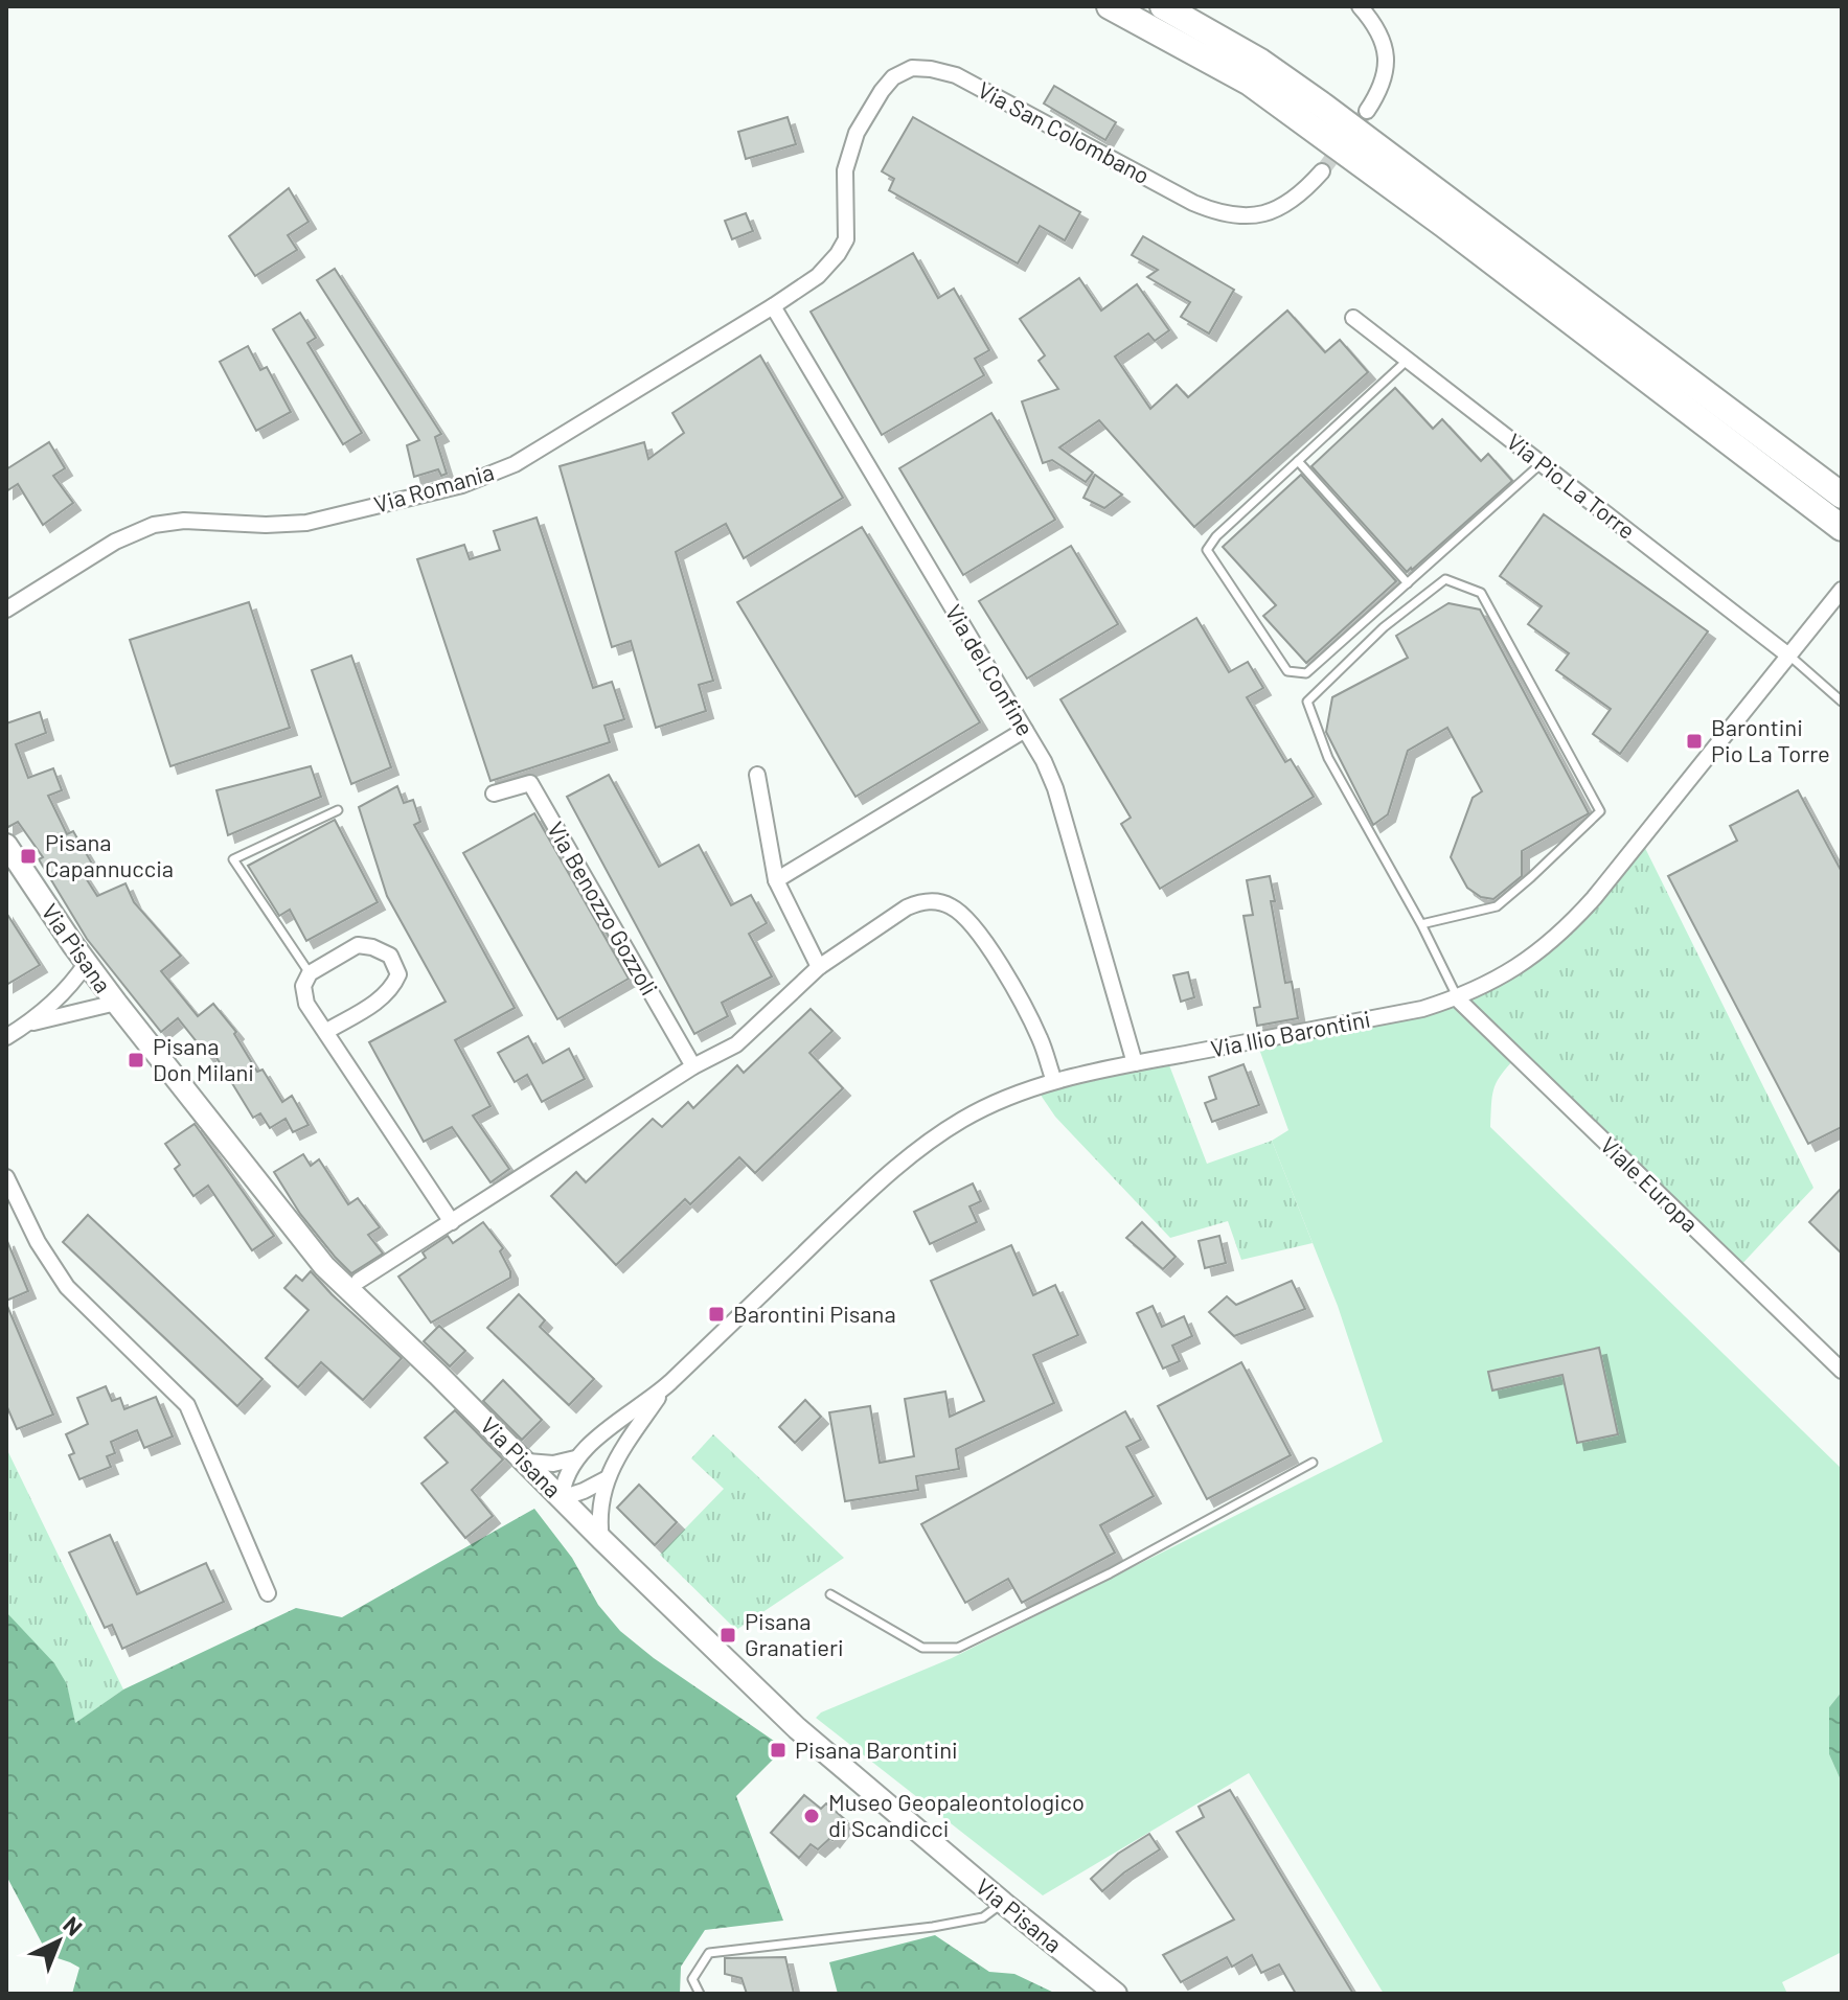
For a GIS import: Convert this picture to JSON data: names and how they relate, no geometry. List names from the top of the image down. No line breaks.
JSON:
{"streets":{"main road":["Via Pisana"],"street":["Via San Colombano","Via Pio La Torre","Via Romania","Via del Confine","Via Benozzo Gozzoli","Via Ilio Barontini","Viale Europa"]},"crossings":[["Via San Colombano","Via Romania"],["Via Pio La Torre","Via Ilio Barontini"],["Via Romania","Via del Confine"],["Via del Confine","Via Ilio Barontini"],["Via Pisana","Via Ilio Barontini"],["Via Ilio Barontini","Viale Europa"]],"places":{"transit":["Barontini Pio La Torre","Pisana Capannuccia","Pisana Don Milani","Barontini Pisana","Pisana Granatieri","Pisana Barontini"],"other":["Museo Geopaleontologico di Scandicci"]},"north":"top right"}
